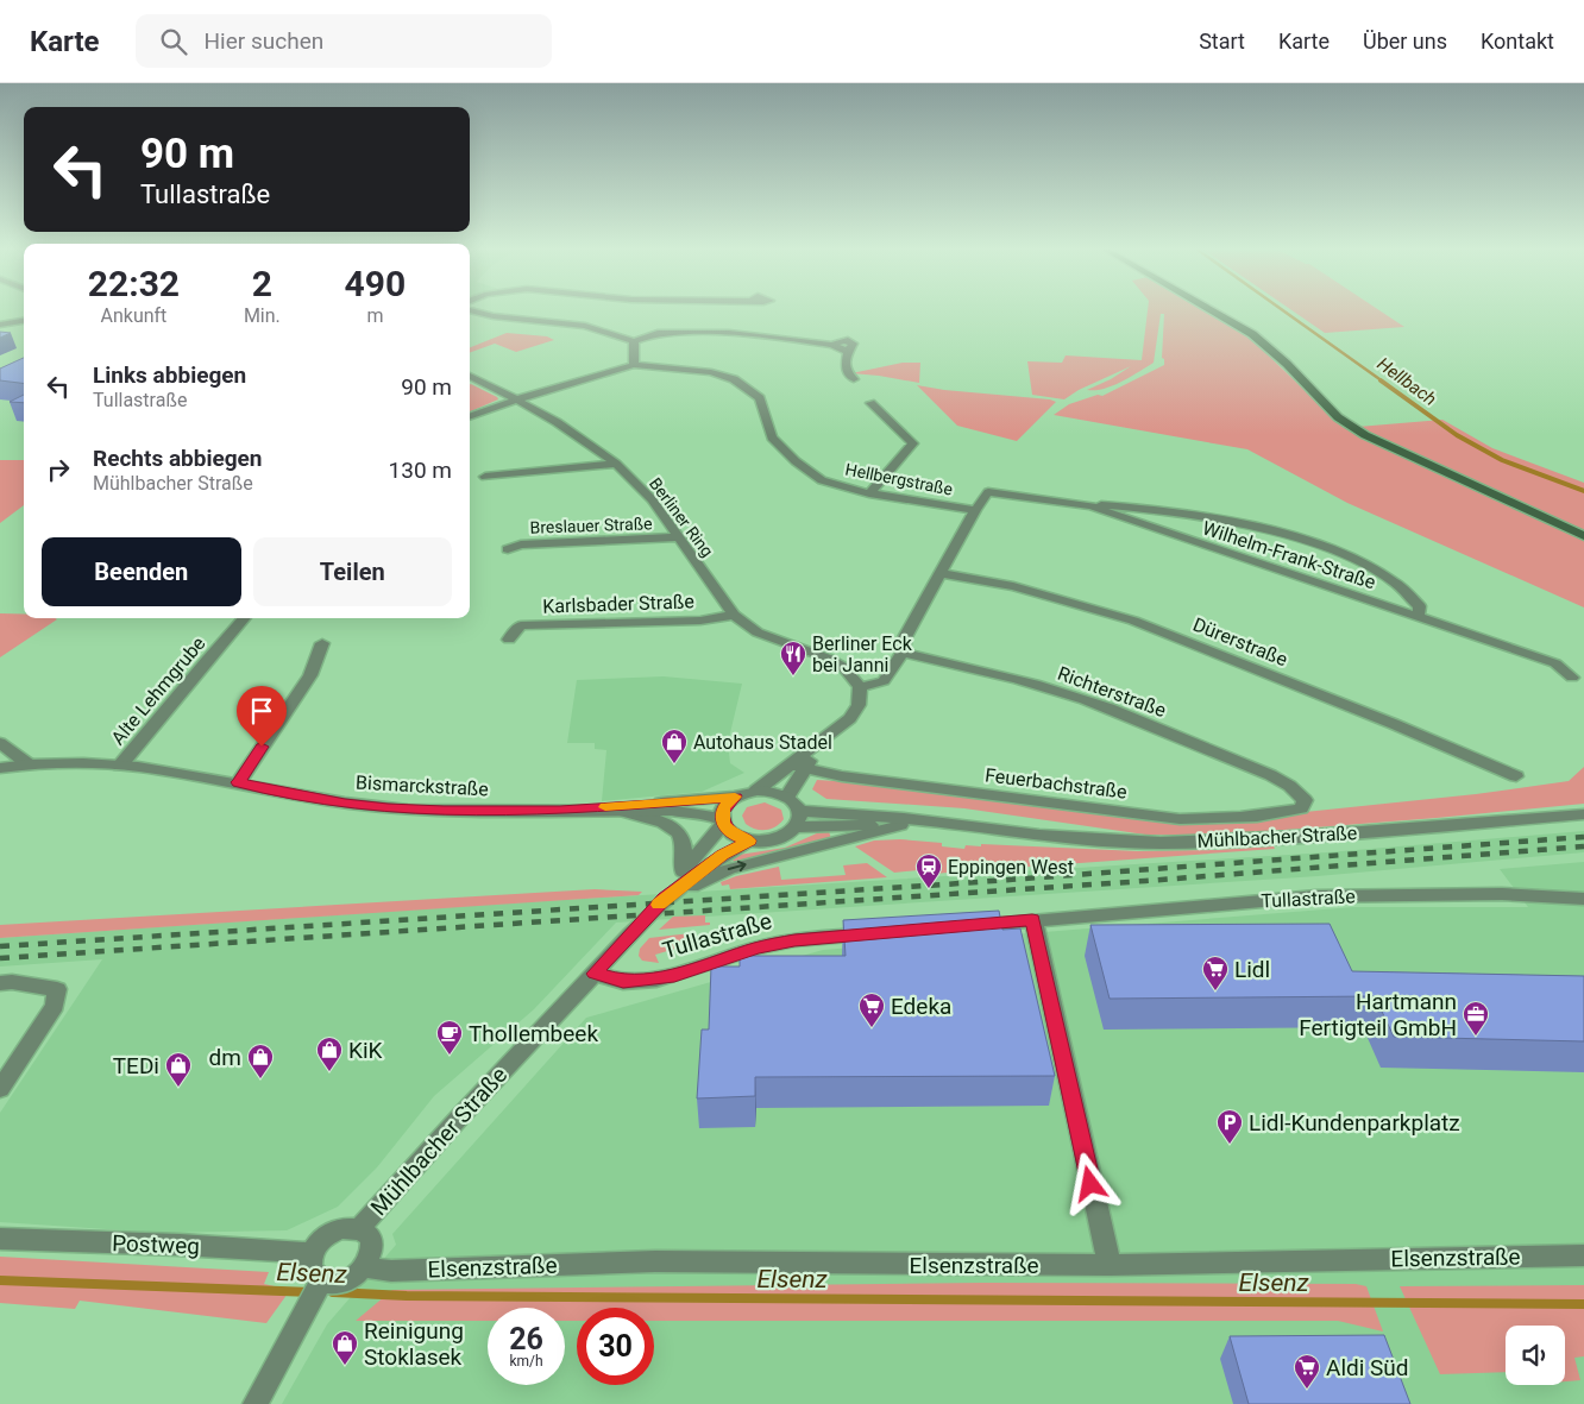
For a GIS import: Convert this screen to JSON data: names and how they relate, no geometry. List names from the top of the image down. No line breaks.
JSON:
{"streets":{"street":["Hellbergstraße","Berliner Ring","Breslauer Straße","Wilhelm-Frank-Straße","Karlsbader Straße","Dürerstraße","Alte Lehmgrube","Richterstraße","Feuerbachstraße","Bismarckstraße","Mühlbacher Straße","Tullastraße","Postweg","Elsenzstraße"]},"crossings":[["Hellbergstraße","Berliner Ring"],["Hellbergstraße","Wilhelm-Frank-Straße"],["Berliner Ring","Breslauer Straße"],["Berliner Ring","Karlsbader Straße"],["Alte Lehmgrube","Bismarckstraße"],["Richterstraße","Feuerbachstraße"],["Bismarckstraße","Mühlbacher Straße"],["Mühlbacher Straße","Tullastraße"],["Mühlbacher Straße","Postweg"],["Mühlbacher Straße","Elsenzstraße"],["Postweg","Elsenzstraße"]],"water":["Hellbach","Elsenz"],"places":{"restaurant":["Berliner Eck bei Janni"],"shop":["Autohaus Stadel","KiK","dm","TEDi","Reinigung Stoklasek"],"station":["Eppingen West"],"supermarket":["Lidl","Edeka","Aldi Süd"],"office":["Hartmann Fertigteil GmbH"],"cafe":["Thollembeek"],"parking":["Lidl-Kundenparkplatz"]},"page":{"header":"Karte","search":"Hier suchen","nav":["Start","Karte","Über uns","Kontakt"],"turn":["90 m","Tullastraße"],"eta":["22:32","Ankunft","2","Min.","490","m"],"list":[{"name":"Links abbiegen","note":"Tullastraße","value":"90 m"},{"name":"Rechts abbiegen","note":"Mühlbacher Straße","value":"130 m"}],"buttons":["Beenden","Teilen"],"speed":"26 km/h","limit":"30"}}
